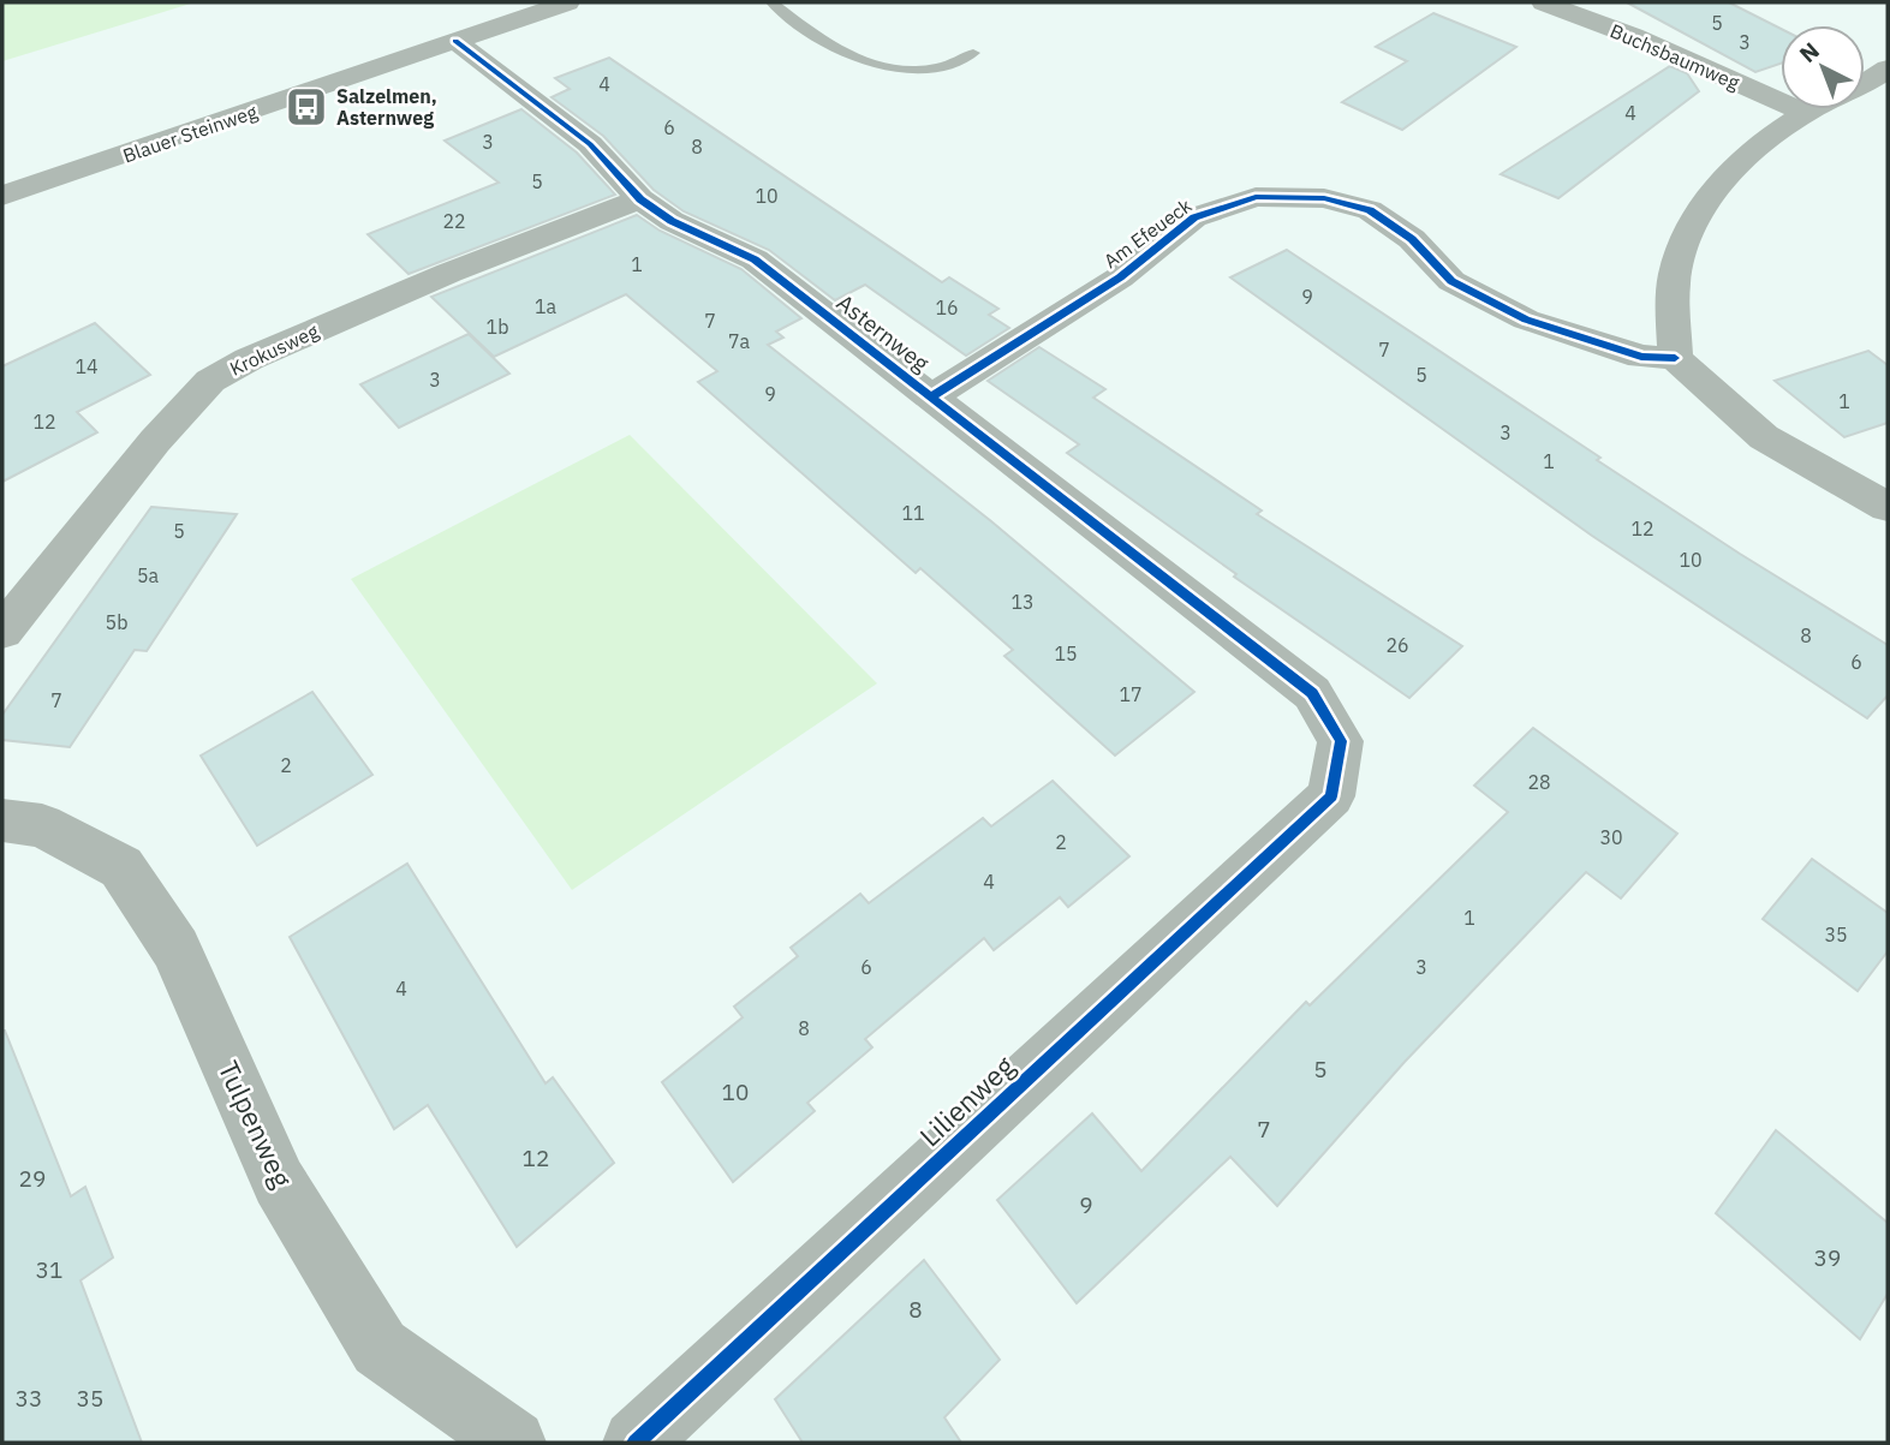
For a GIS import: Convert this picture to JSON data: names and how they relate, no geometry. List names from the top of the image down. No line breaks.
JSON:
{"streets":{"street":["Buchsbaumweg","Blauer Steinweg","Am Efeueck","Asternweg","Krokusweg","Lilienweg","Tulpenweg"]},"crossings":[["Blauer Steinweg","Asternweg"],["Am Efeueck","Asternweg"],["Asternweg","Krokusweg"],["Asternweg","Lilienweg"]],"places":{"bus stop":["Salzelmen, Asternweg"]},"house_numbers":["5","3","4","4","6","3","8","5","10","22","1","9","1a","16","7","1b","7a","7","14","5","3","9","1","12","3","1","11","12","5","10","5a","13","5b","8","26","15","6","17","7","2","28","30","2","4","1","35","6","3","4","8","5","10","7","12","29","9","39","31","8","33","35"],"north":"top left"}
